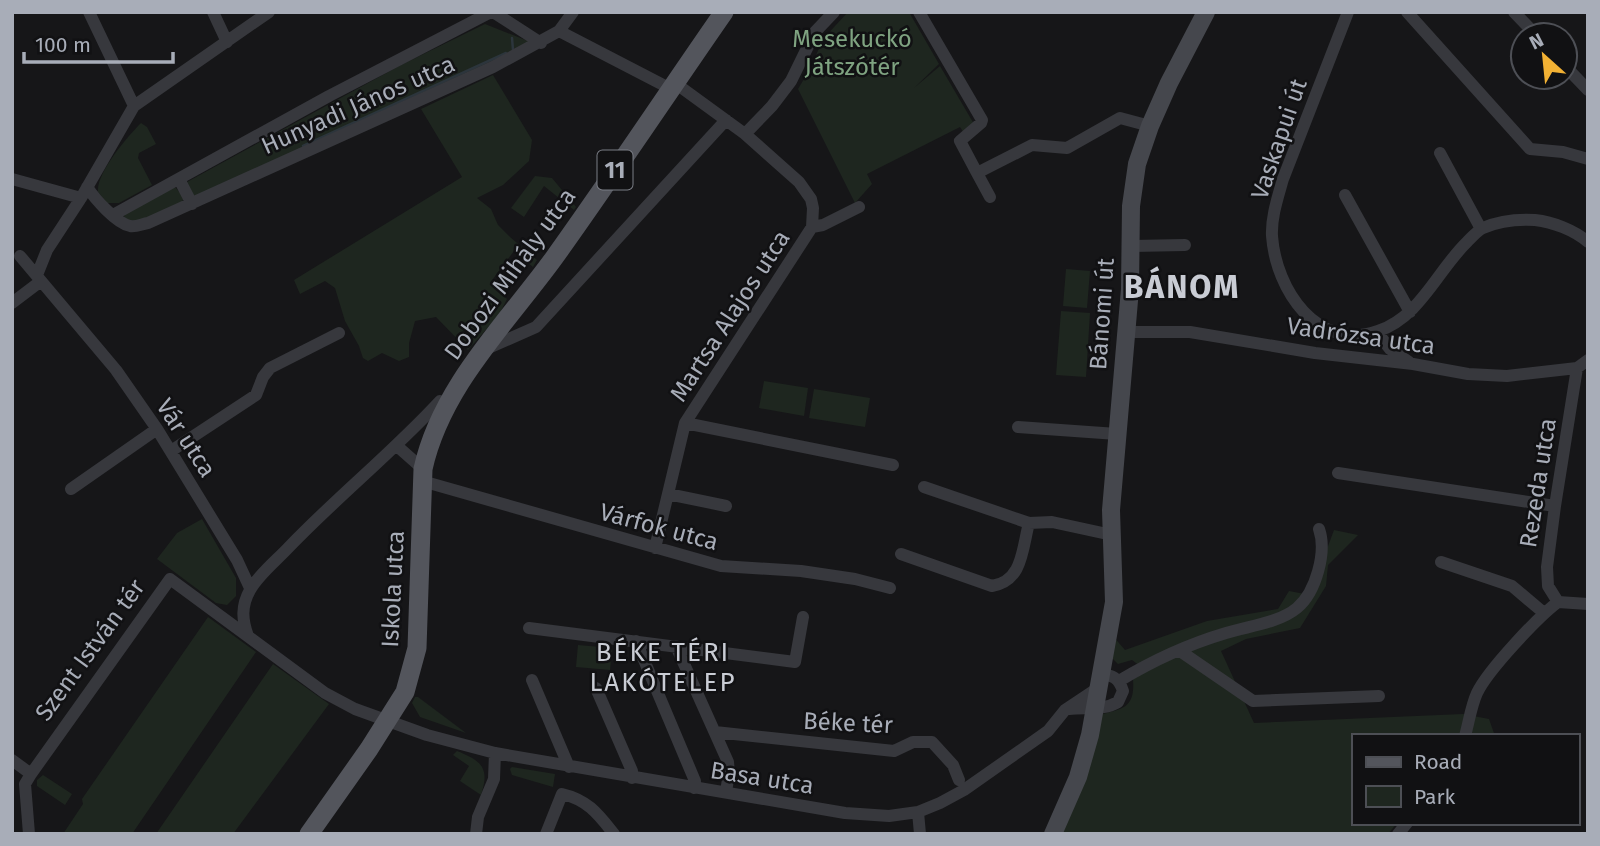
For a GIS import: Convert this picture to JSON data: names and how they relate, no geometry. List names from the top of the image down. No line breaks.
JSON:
{"streets":{"main road":["11","Dobozi Mihály utca","Bánomi út","Iskola utca"],"street":["Hunyadi János utca","Vaskapui út","Martsa Alajos utca","Vadrózsa utca","Vár utca","Rezeda utca","Várfok utca","Szent István tér","Béke tér","Basa utca"]},"crossings":[["Hunyadi János utca","Martsa Alajos utca"],["11","Iskola utca"],["11","Szent István tér"],["11","Basa utca"],["Dobozi Mihály utca","Martsa Alajos utca"],["Dobozi Mihály utca","Várfok utca"],["Dobozi Mihály utca","Iskola utca"],["Bánomi út","Vadrózsa utca"],["Bánomi út","Basa utca"],["Martsa Alajos utca","Várfok utca"],["Vadrózsa utca","Rezeda utca"],["Várfok utca","Iskola utca"],["Iskola utca","Szent István tér"],["Iskola utca","Basa utca"],["Szent István tér","Basa utca"]],"districts":["BÁNOM","BÉKE TÉRI LAKÓTELEP"],"parks":["Mesekuckó Játszótér"],"legend":["Road","Park"],"scale_bar":"100 m","north":"top left"}
